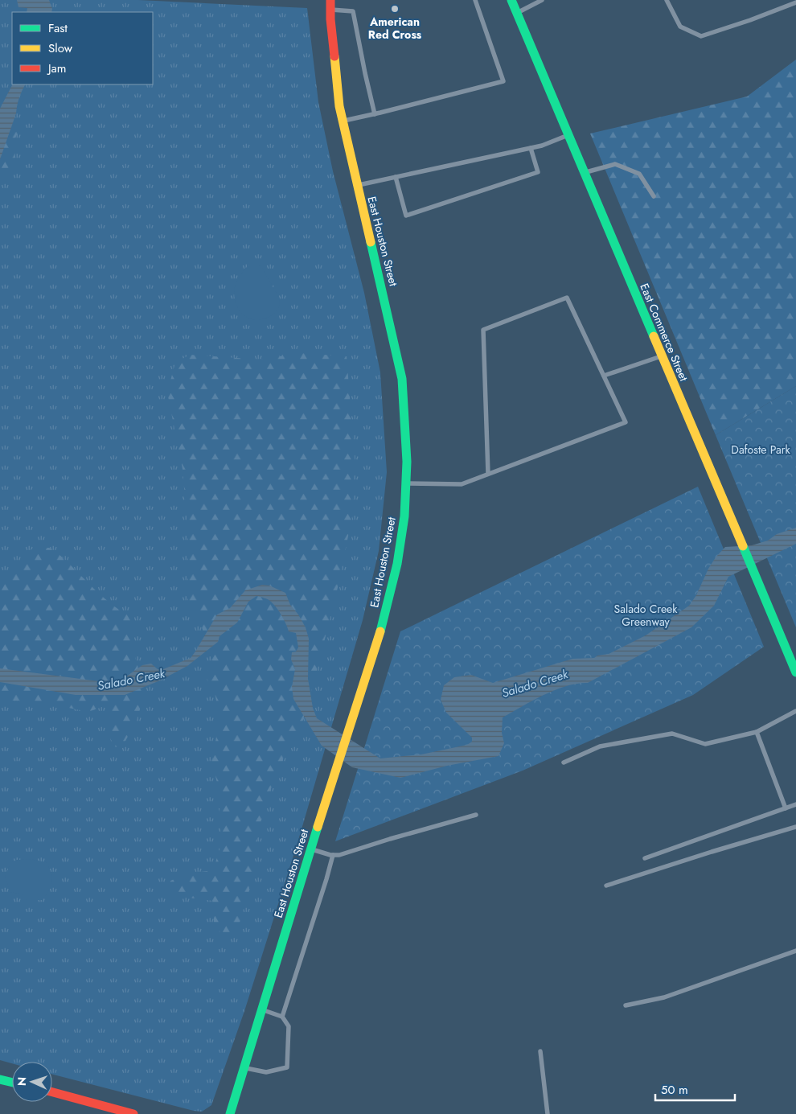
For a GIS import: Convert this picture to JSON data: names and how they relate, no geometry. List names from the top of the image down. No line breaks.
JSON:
{"streets":{"main road":["East Houston Street","East Commerce Street"]},"water":["Salado Creek"],"parks":["Dafoste Park","Salado Creek Greenway"],"places":["American Red Cross"],"legend":["Fast","Slow","Jam"],"scale_bar":"50 m","north":"left"}
